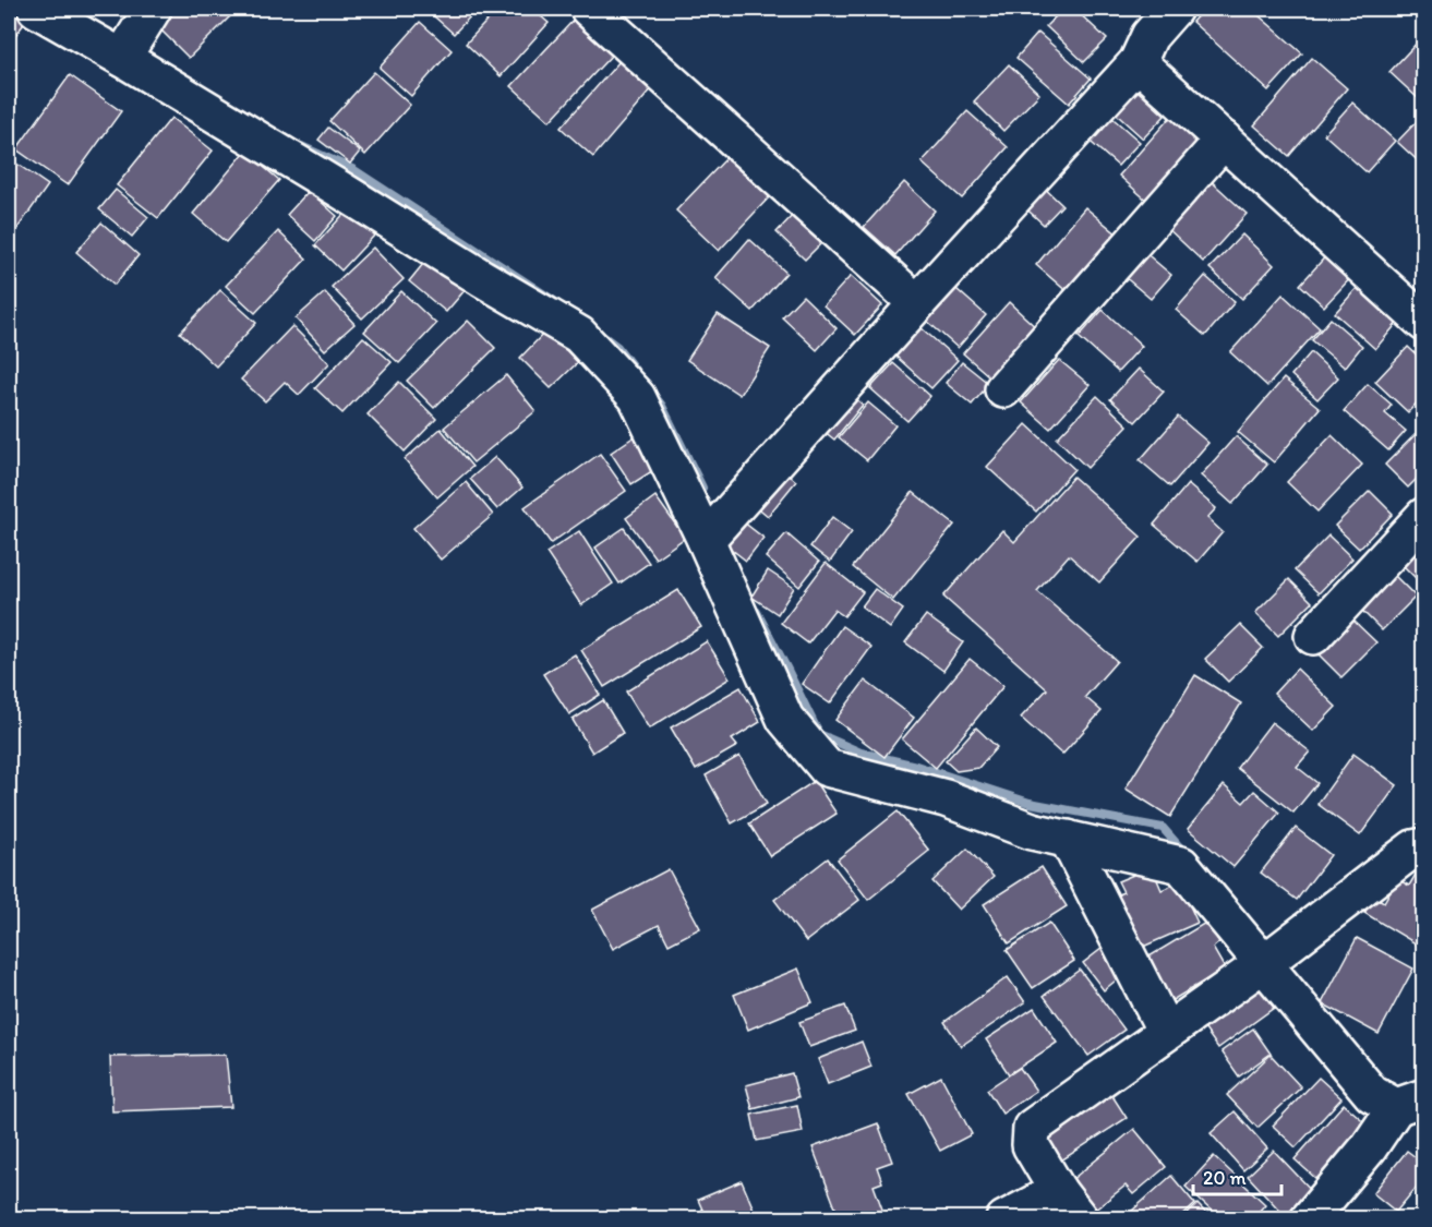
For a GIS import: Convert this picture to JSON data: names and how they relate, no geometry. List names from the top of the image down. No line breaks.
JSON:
{"scale_bar":"20 m"}
